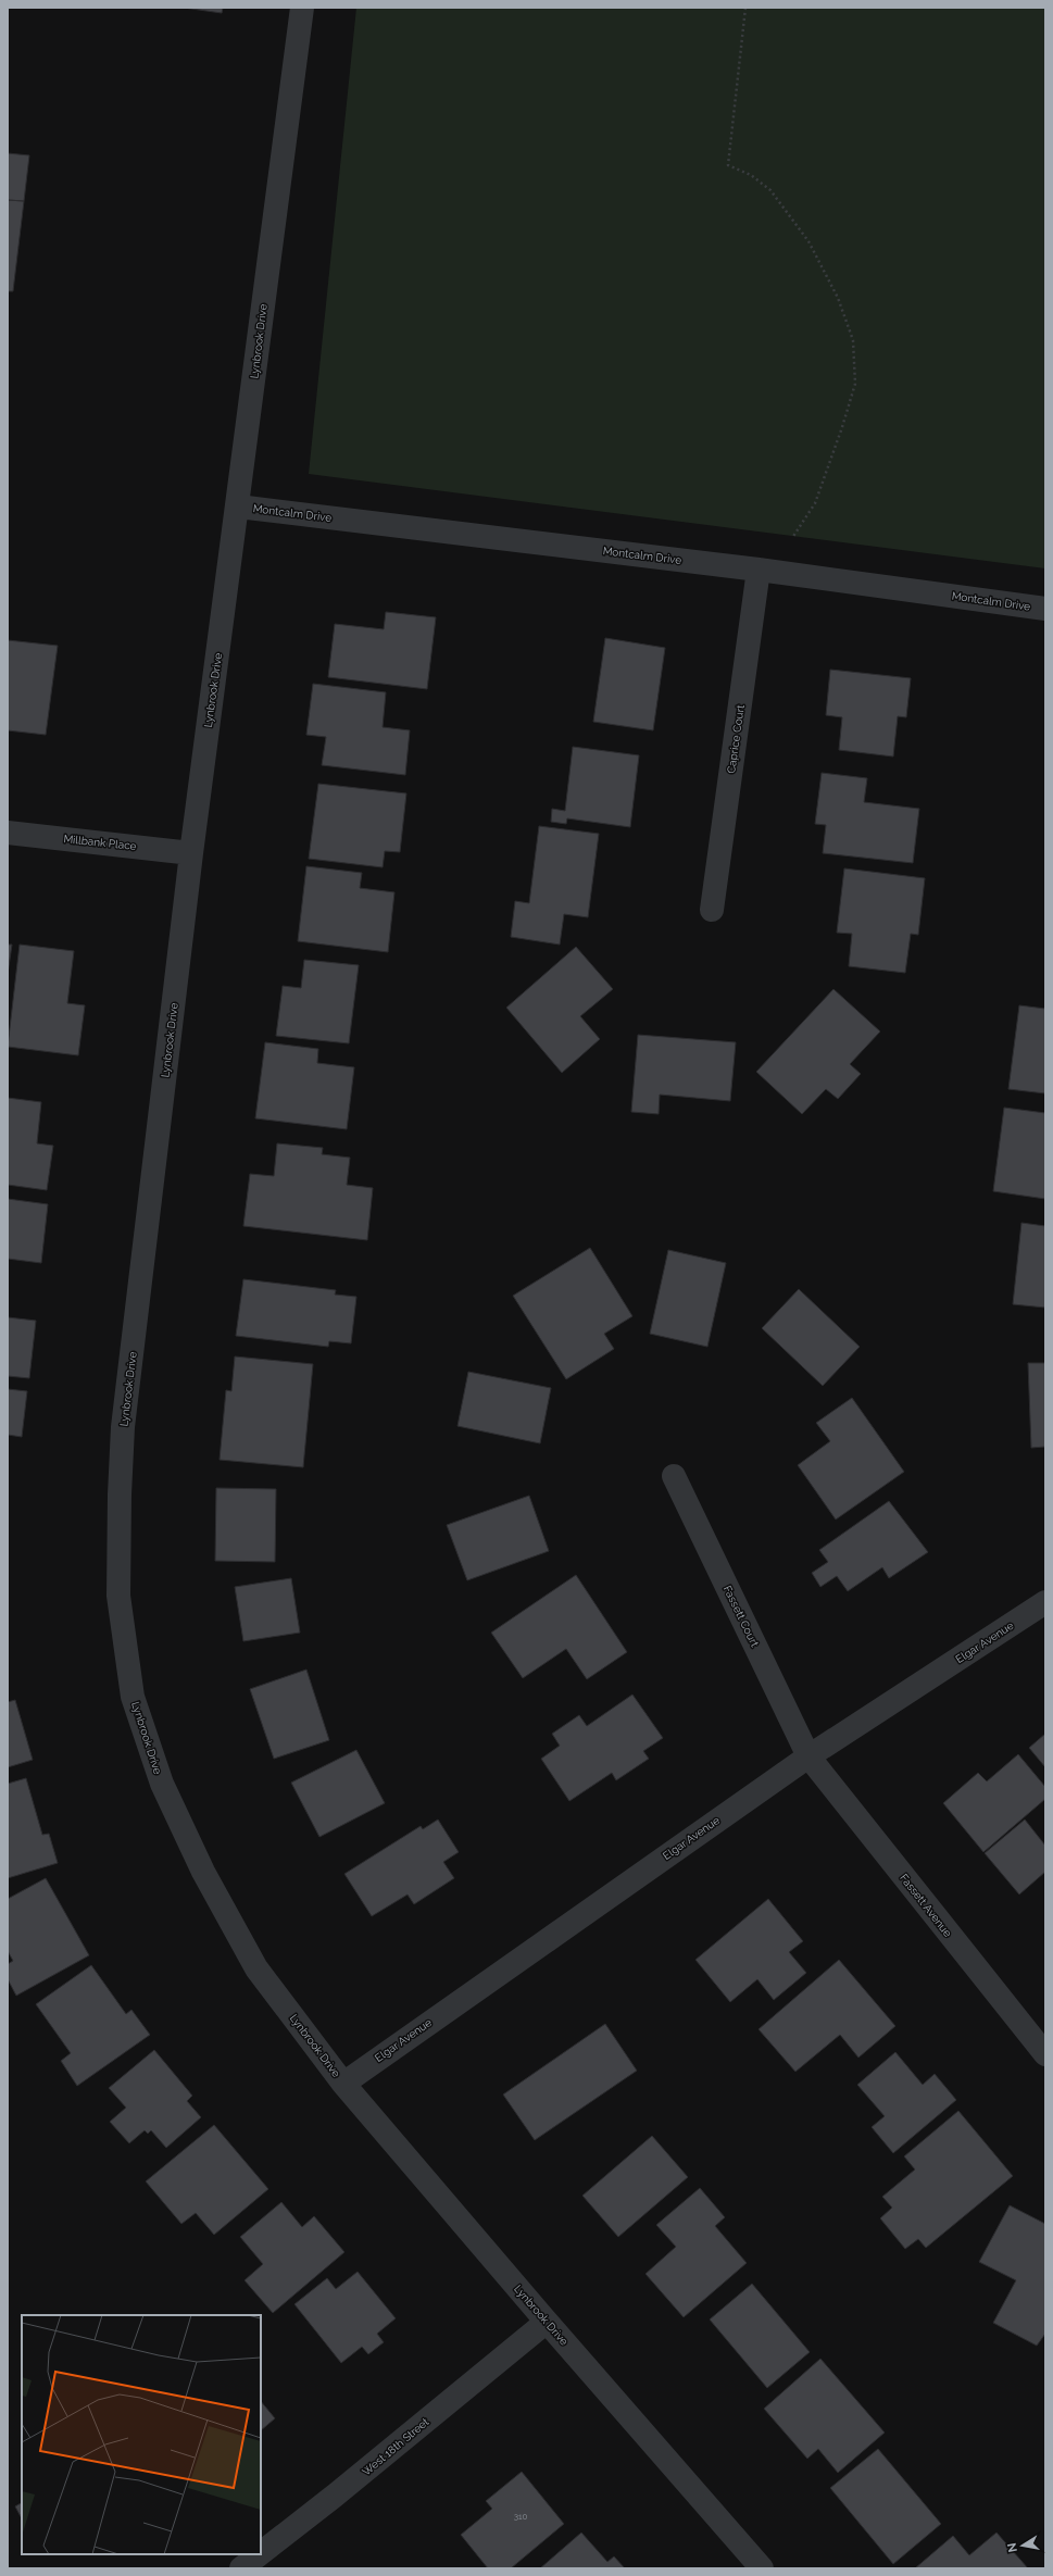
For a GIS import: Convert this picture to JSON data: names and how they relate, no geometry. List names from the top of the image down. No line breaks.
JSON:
{"streets":{"street":["Lynbrook Drive","Montcalm Drive","Caprice Court","Millbank Place","Fassett Court","Elgar Avenue","Fassett Avenue","West 18th Street"]},"crossings":[["Lynbrook Drive","Montcalm Drive"],["Lynbrook Drive","Millbank Place"],["Lynbrook Drive","Elgar Avenue"],["Lynbrook Drive","West 18th Street"],["Montcalm Drive","Caprice Court"],["Fassett Court","Elgar Avenue"],["Fassett Court","Fassett Avenue"],["Elgar Avenue","Fassett Avenue"]],"house_numbers":["310"],"north":"left"}
